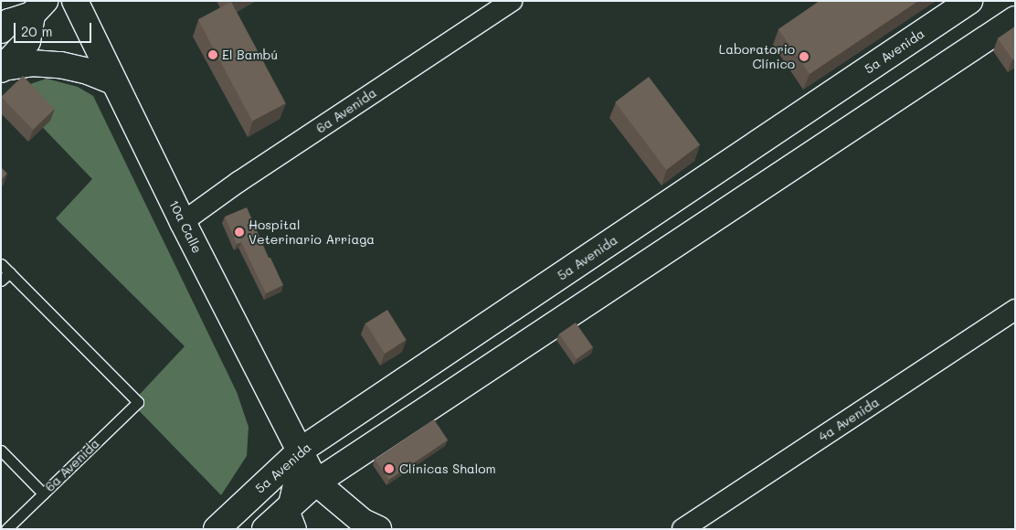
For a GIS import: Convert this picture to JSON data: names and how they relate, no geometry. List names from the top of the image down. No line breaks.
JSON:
{"streets":{"main road":["5a Avenida","10a Calle"],"street":["6a Avenida","4a Avenida"]},"crossings":[["5a Avenida","10a Calle"],["6a Avenida","10a Calle"]],"places":["El Bambú","Laboratorio Clínico","Hospital Veterinario Arriaga","Clínicas Shalom"],"scale_bar":"20 m"}
